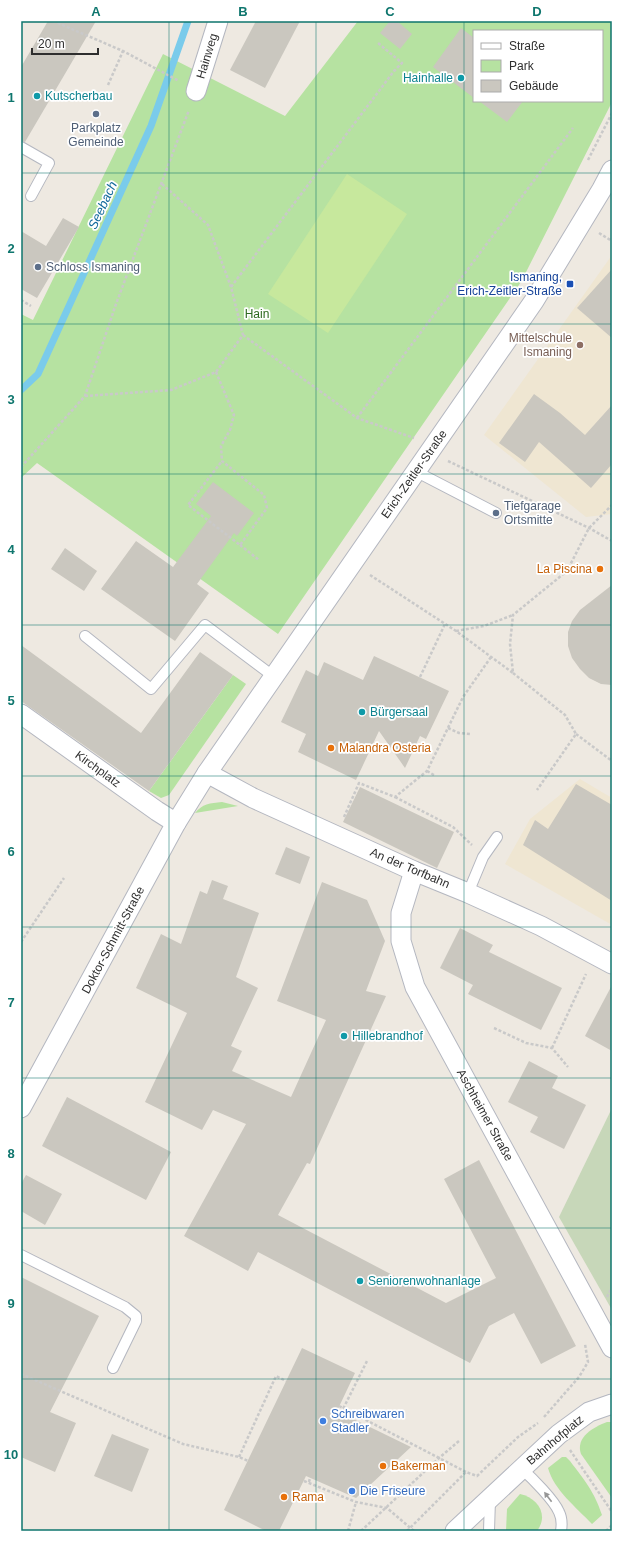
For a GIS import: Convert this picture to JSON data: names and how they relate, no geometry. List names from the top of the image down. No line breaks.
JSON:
{"streets":{"street":["Hainweg","Erich-Zeitler-Straße","Kirchplatz","An der Torfbahn","Doktor-Schmitt-Straße","Aschheimer Straße","Bahnhofplatz"]},"crossings":[["Erich-Zeitler-Straße","An der Torfbahn"],["Erich-Zeitler-Straße","Doktor-Schmitt-Straße"],["Kirchplatz","Doktor-Schmitt-Straße"],["An der Torfbahn","Doktor-Schmitt-Straße"],["An der Torfbahn","Aschheimer Straße"]],"water":["Seebach"],"parks":["Hain"],"places":{"other":["Hainhalle","Kutscherbau","Parkplatz Gemeinde","Schloss Ismaning","Mittelschule Ismaning","Tiefgarage Ortsmitte","La Piscina","Bürgersaal","Malandra Osteria","Hillebrandhof","Seniorenwohnanlage","Schreibwaren Stadler","Bakerman","Die Friseure","Rama"],"transit":["Ismaning, Erich-Zeitler-Straße"]},"legend":["Straße","Park","Gebäude"],"scale_bar":"20 m","grid":{"columns":["A","B","C","D"],"rows":["1","2","3","4","5","6","7","8","9","10"]}}
